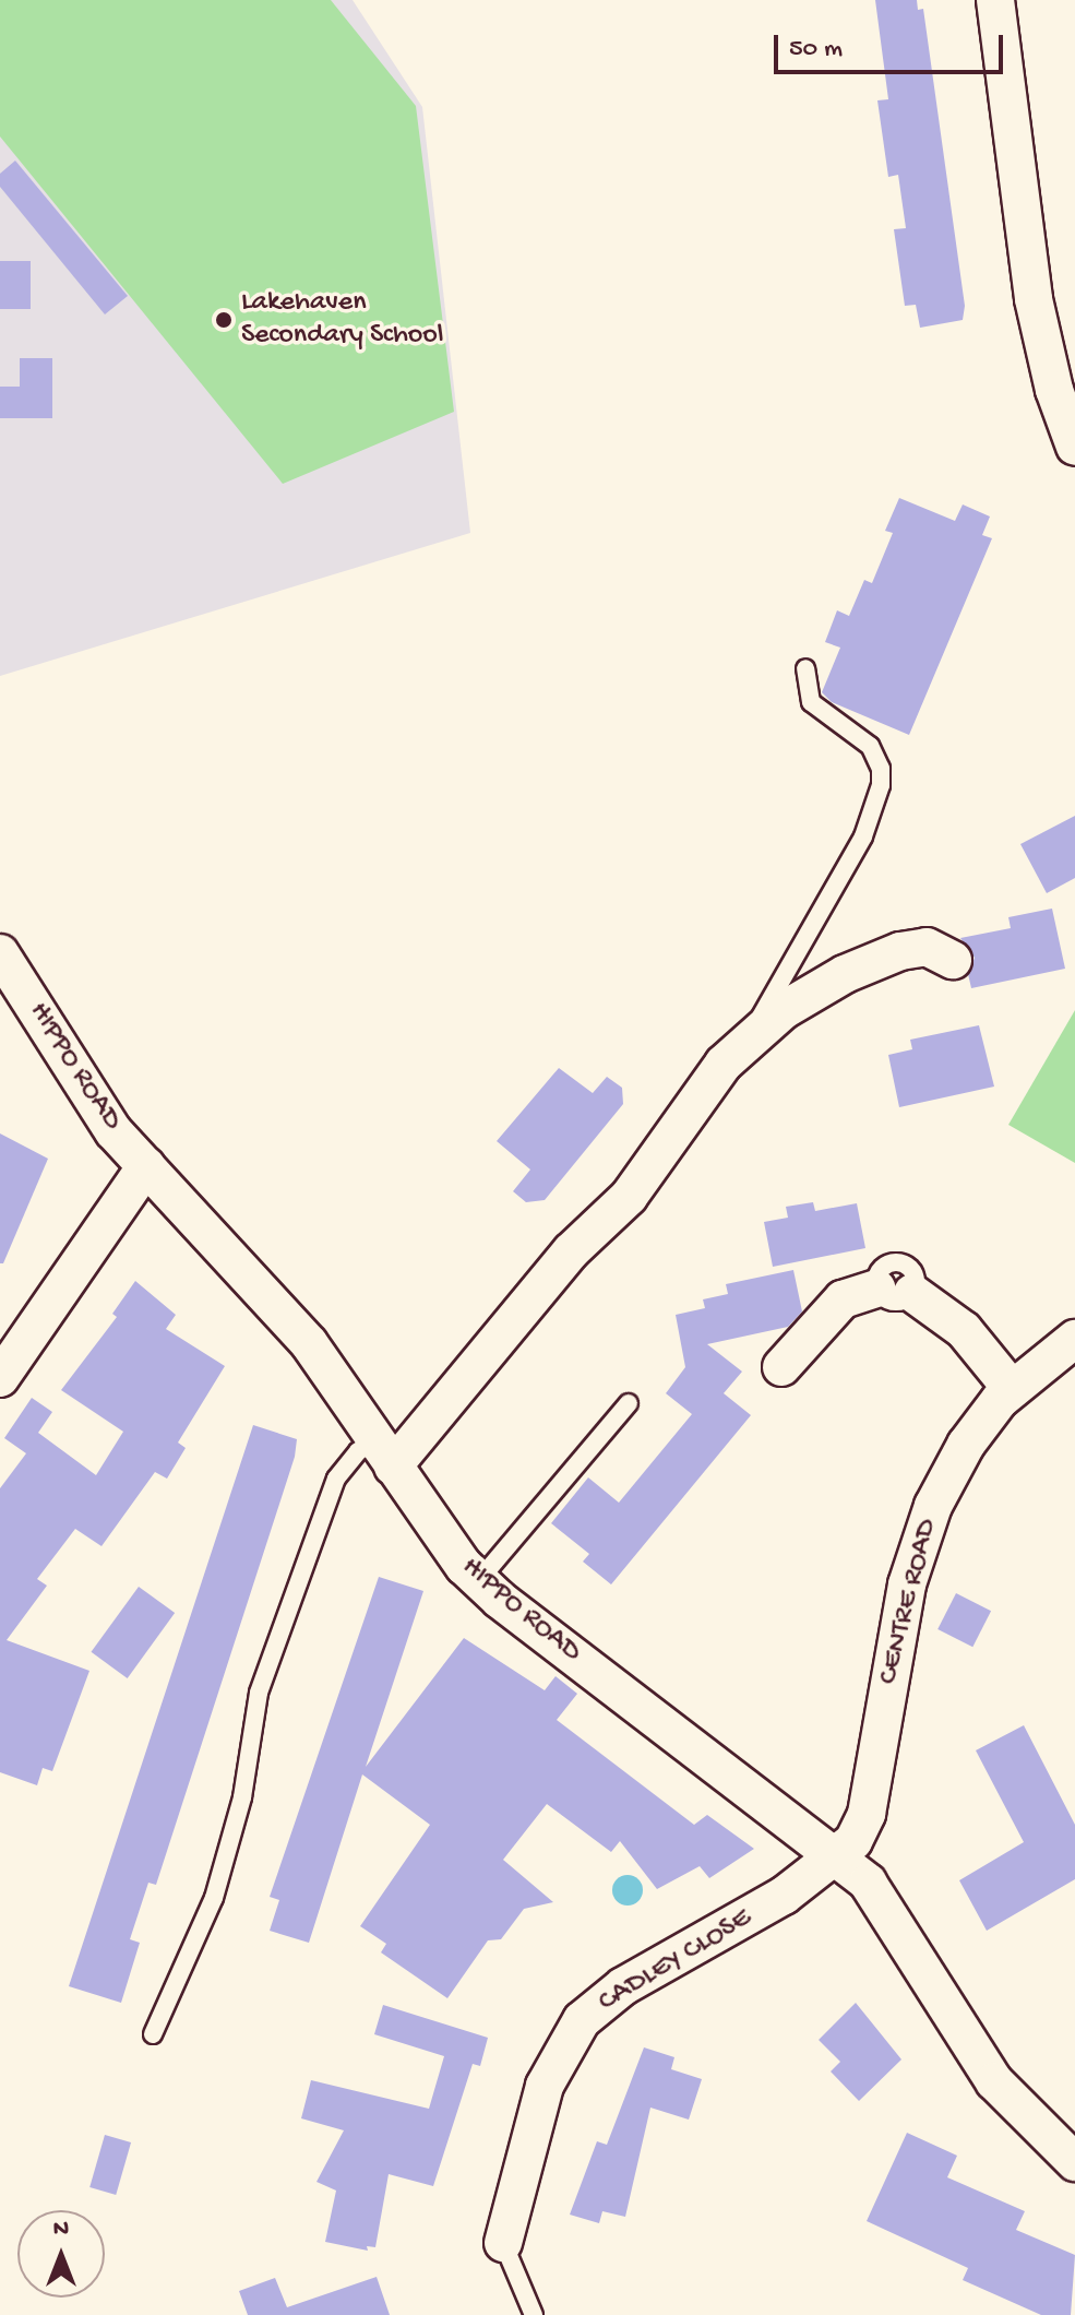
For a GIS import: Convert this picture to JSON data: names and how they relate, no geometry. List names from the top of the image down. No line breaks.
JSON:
{"streets":{"street":["HIPPO ROAD","CENTRE ROAD","CADLEY CLOSE"]},"crossings":[["HIPPO ROAD","CENTRE ROAD"],["HIPPO ROAD","CADLEY CLOSE"],["CENTRE ROAD","CADLEY CLOSE"]],"places":["Lakehaven Secondary School"],"scale_bar":"50 m","north":"top"}
